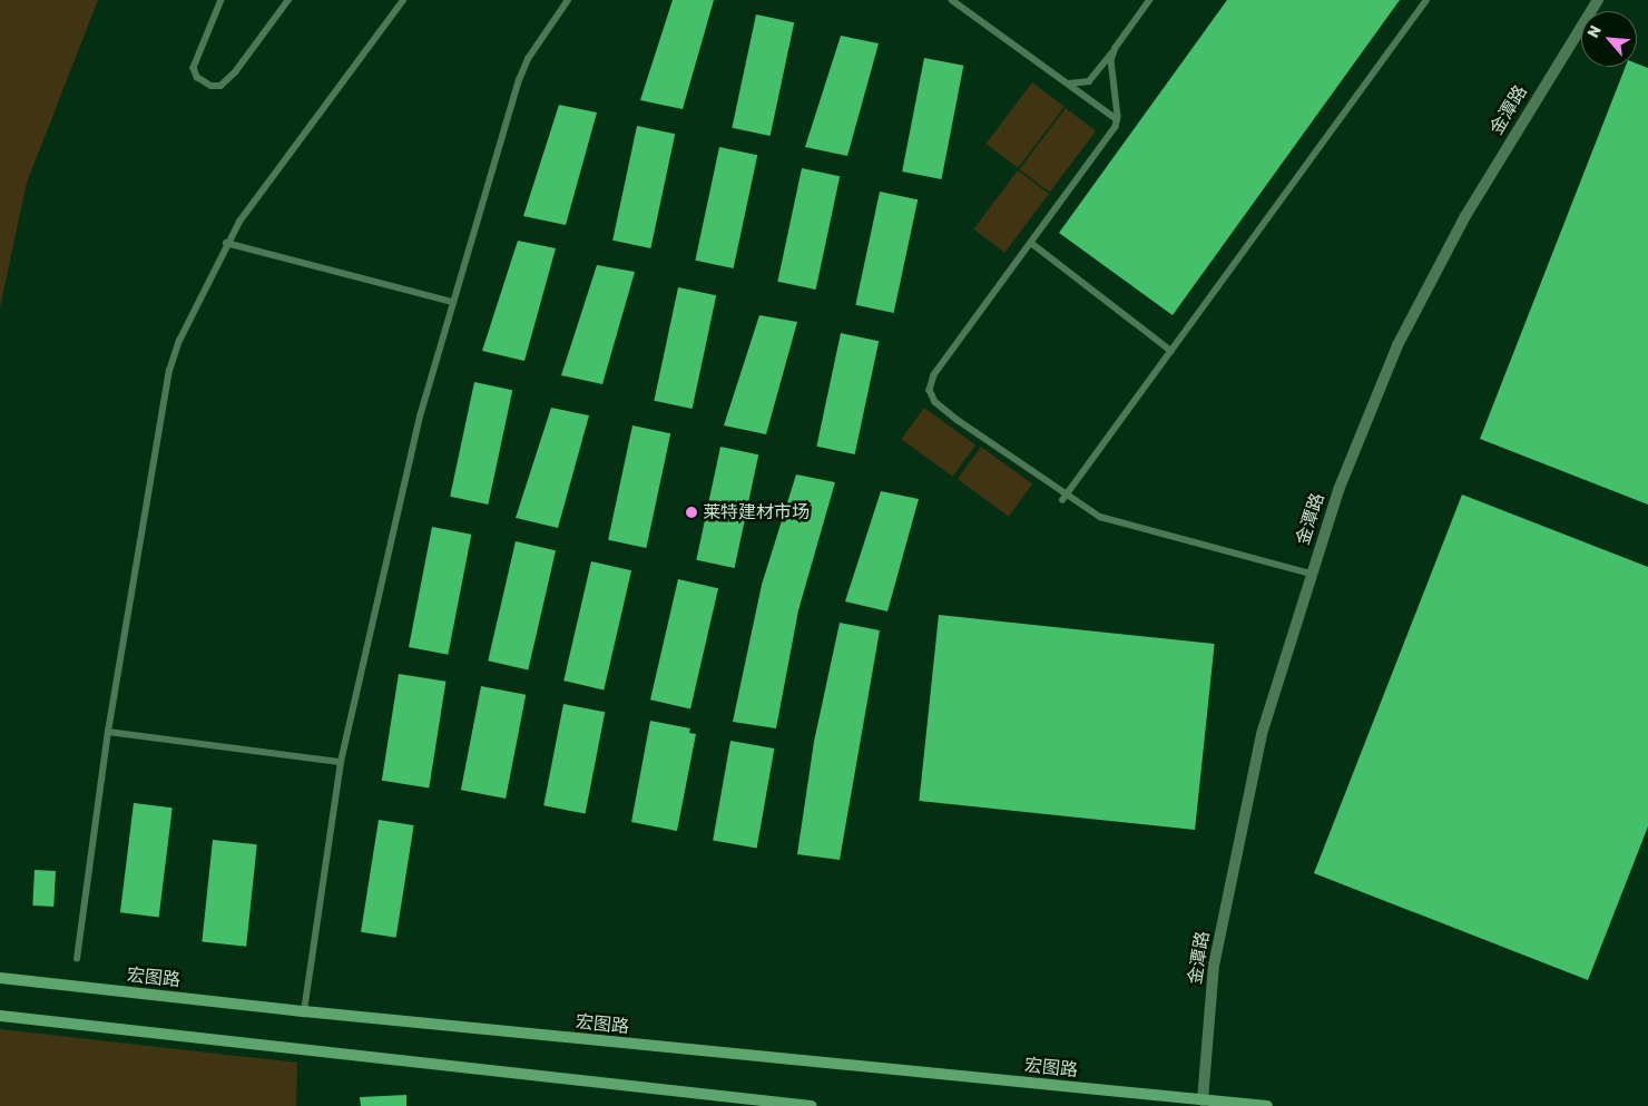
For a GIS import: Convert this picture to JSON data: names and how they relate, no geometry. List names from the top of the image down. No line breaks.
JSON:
{"streets":{"main road":["宏图路"],"street":["金潭路"]},"crossings":[["金潭路","宏图路"]],"places":["莱特建材市场"],"north":"top left"}
